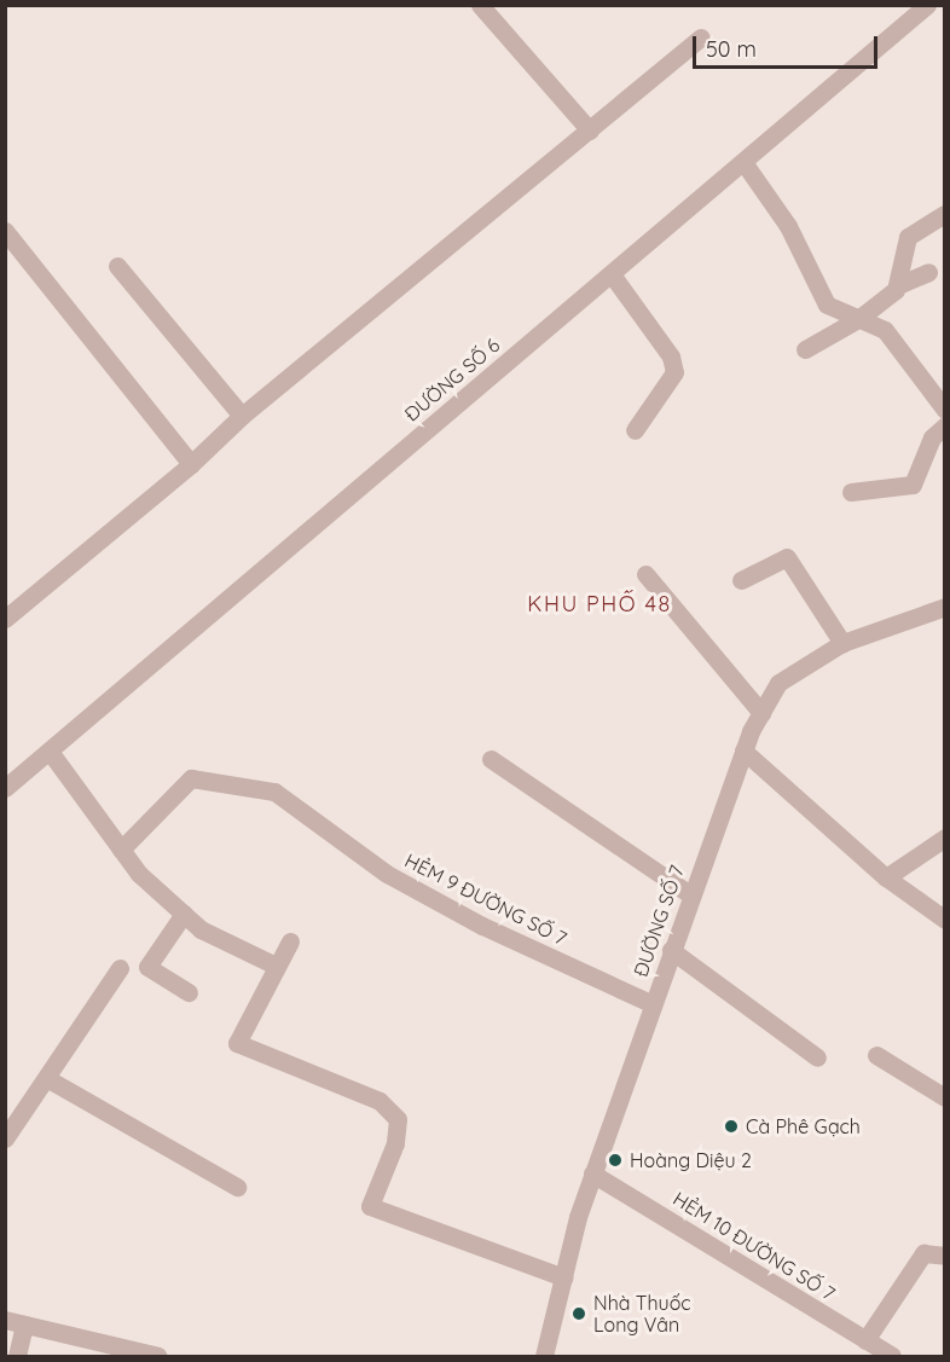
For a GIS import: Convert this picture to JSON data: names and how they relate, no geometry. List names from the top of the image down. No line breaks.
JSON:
{"streets":{"street":["ĐƯỜNG SỐ 6","HẺM 9 ĐƯỜNG SỐ 7","ĐƯỜNG SỐ 7","HẺM 10 ĐƯỜNG SỐ 7"]},"crossings":[["HẺM 9 ĐƯỜNG SỐ 7","ĐƯỜNG SỐ 7"],["ĐƯỜNG SỐ 7","HẺM 10 ĐƯỜNG SỐ 7"]],"districts":["KHU PHỐ 48"],"places":["Cà Phê Gạch","Hoàng Diệu 2","Nhà Thuốc Long Vân"],"scale_bar":"50 m"}
